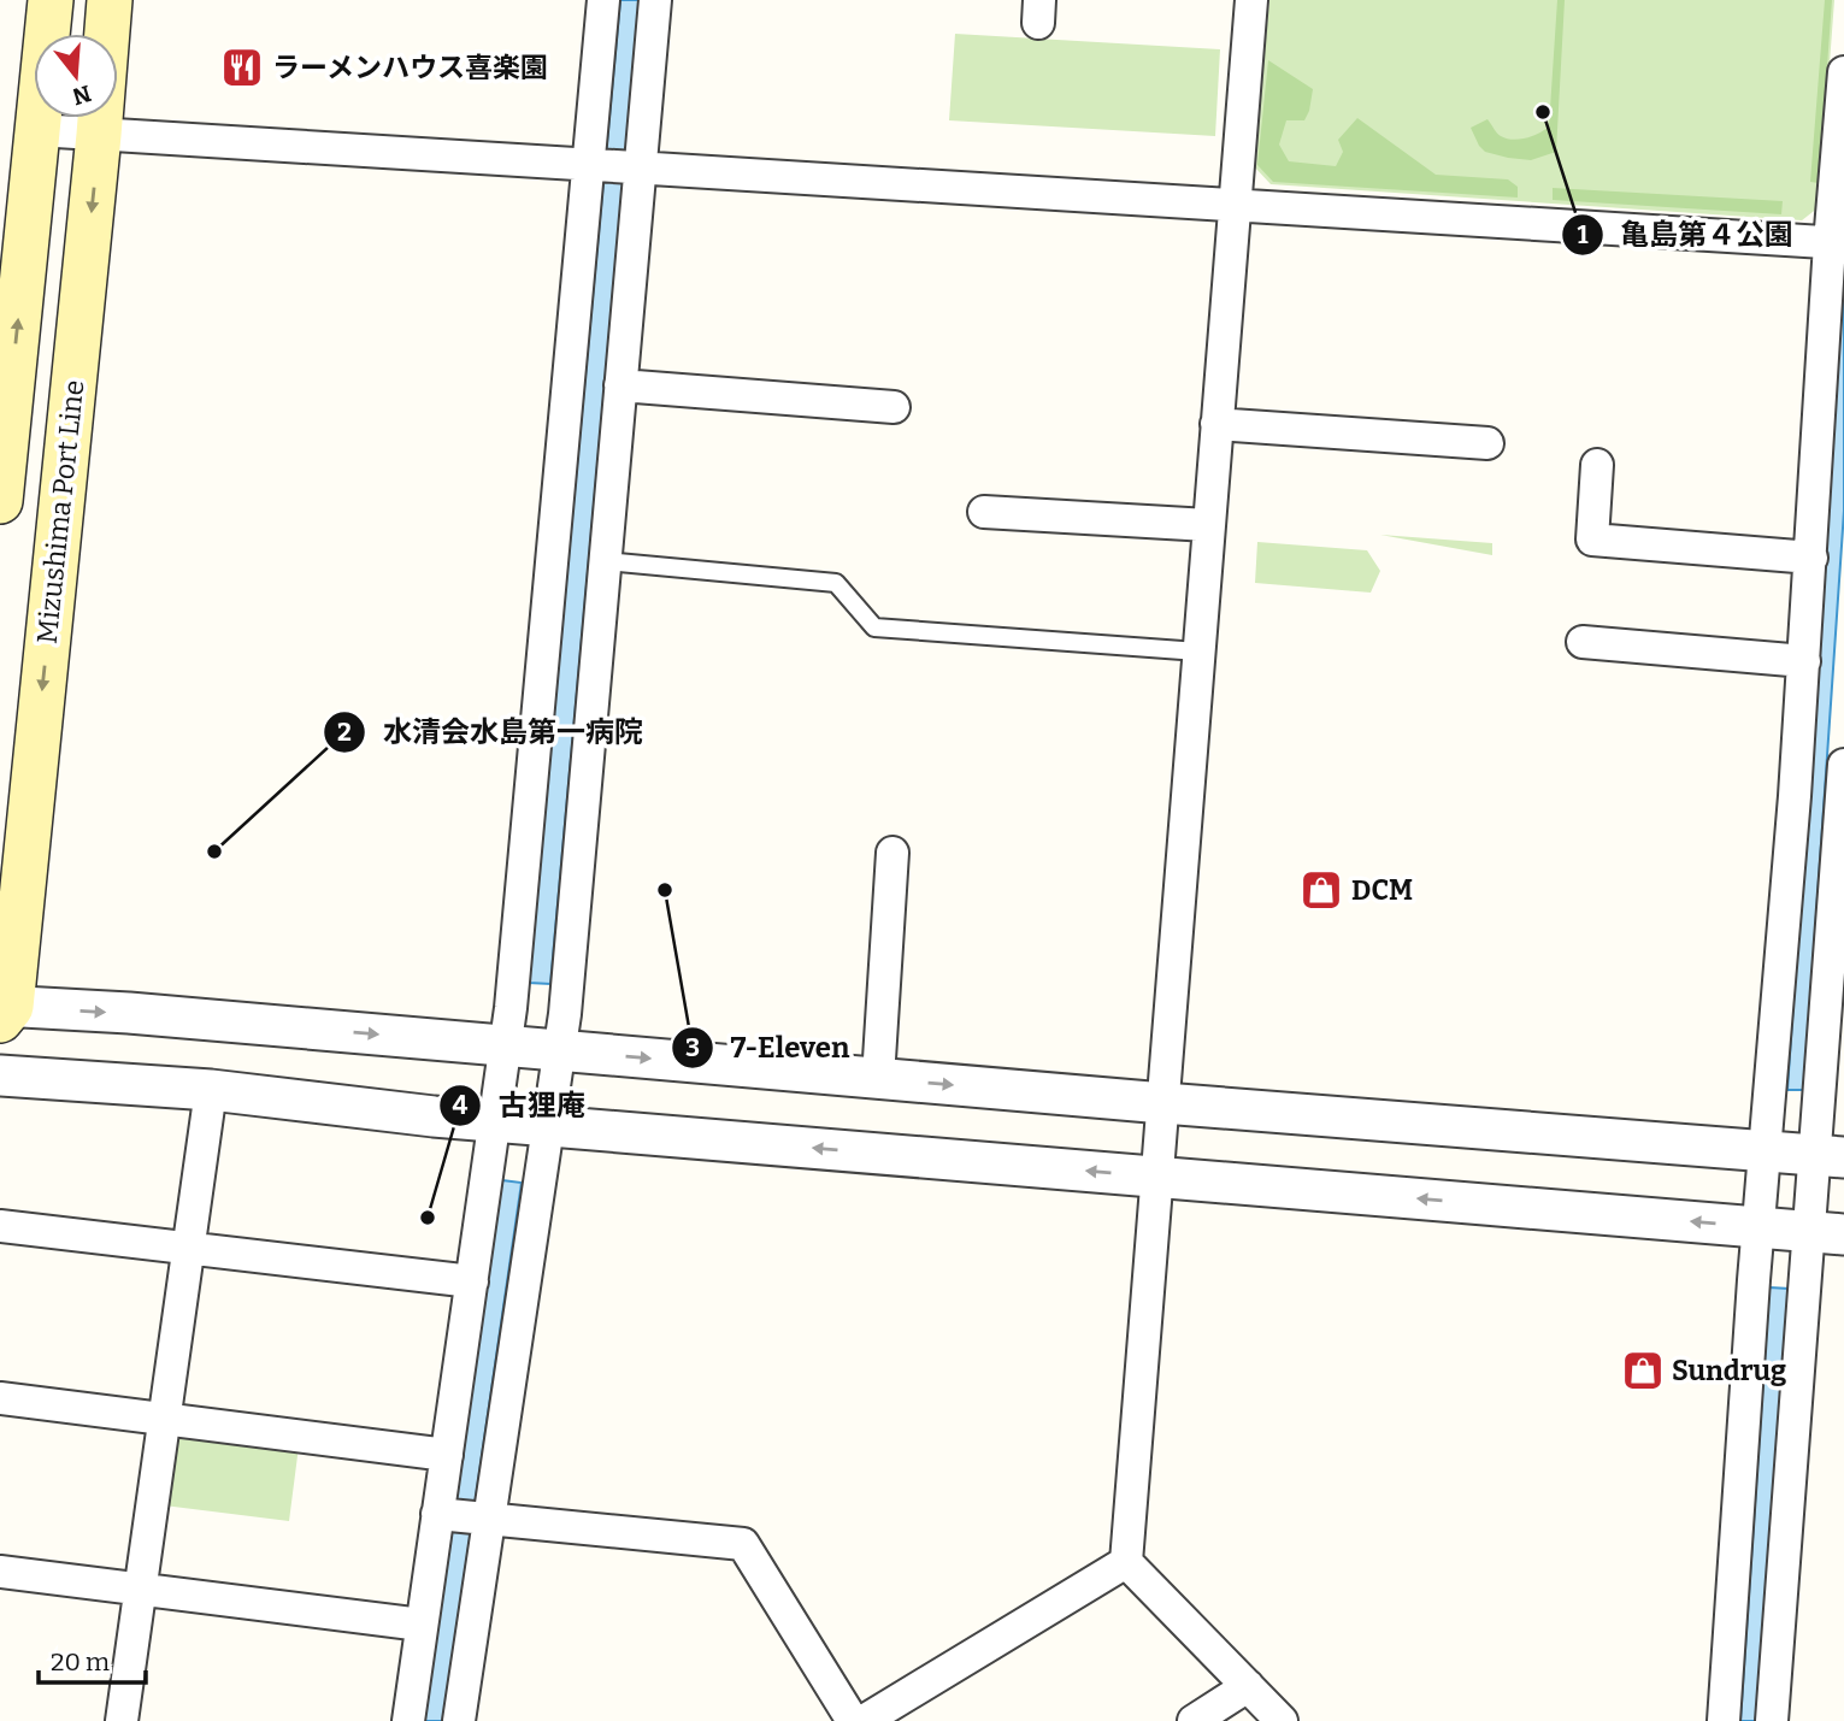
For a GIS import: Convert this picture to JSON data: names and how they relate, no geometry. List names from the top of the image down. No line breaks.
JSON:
{"streets":{"main road":["Mizushima Port Line"]},"places":{"restaurant":["ラーメンハウス喜楽園"],"other":["亀島第４公園","水清会水島第一病院","7-Eleven","古狸庵"],"shop":["DCM","Sundrug"]},"scale_bar":"20 m","north":"bottom"}
